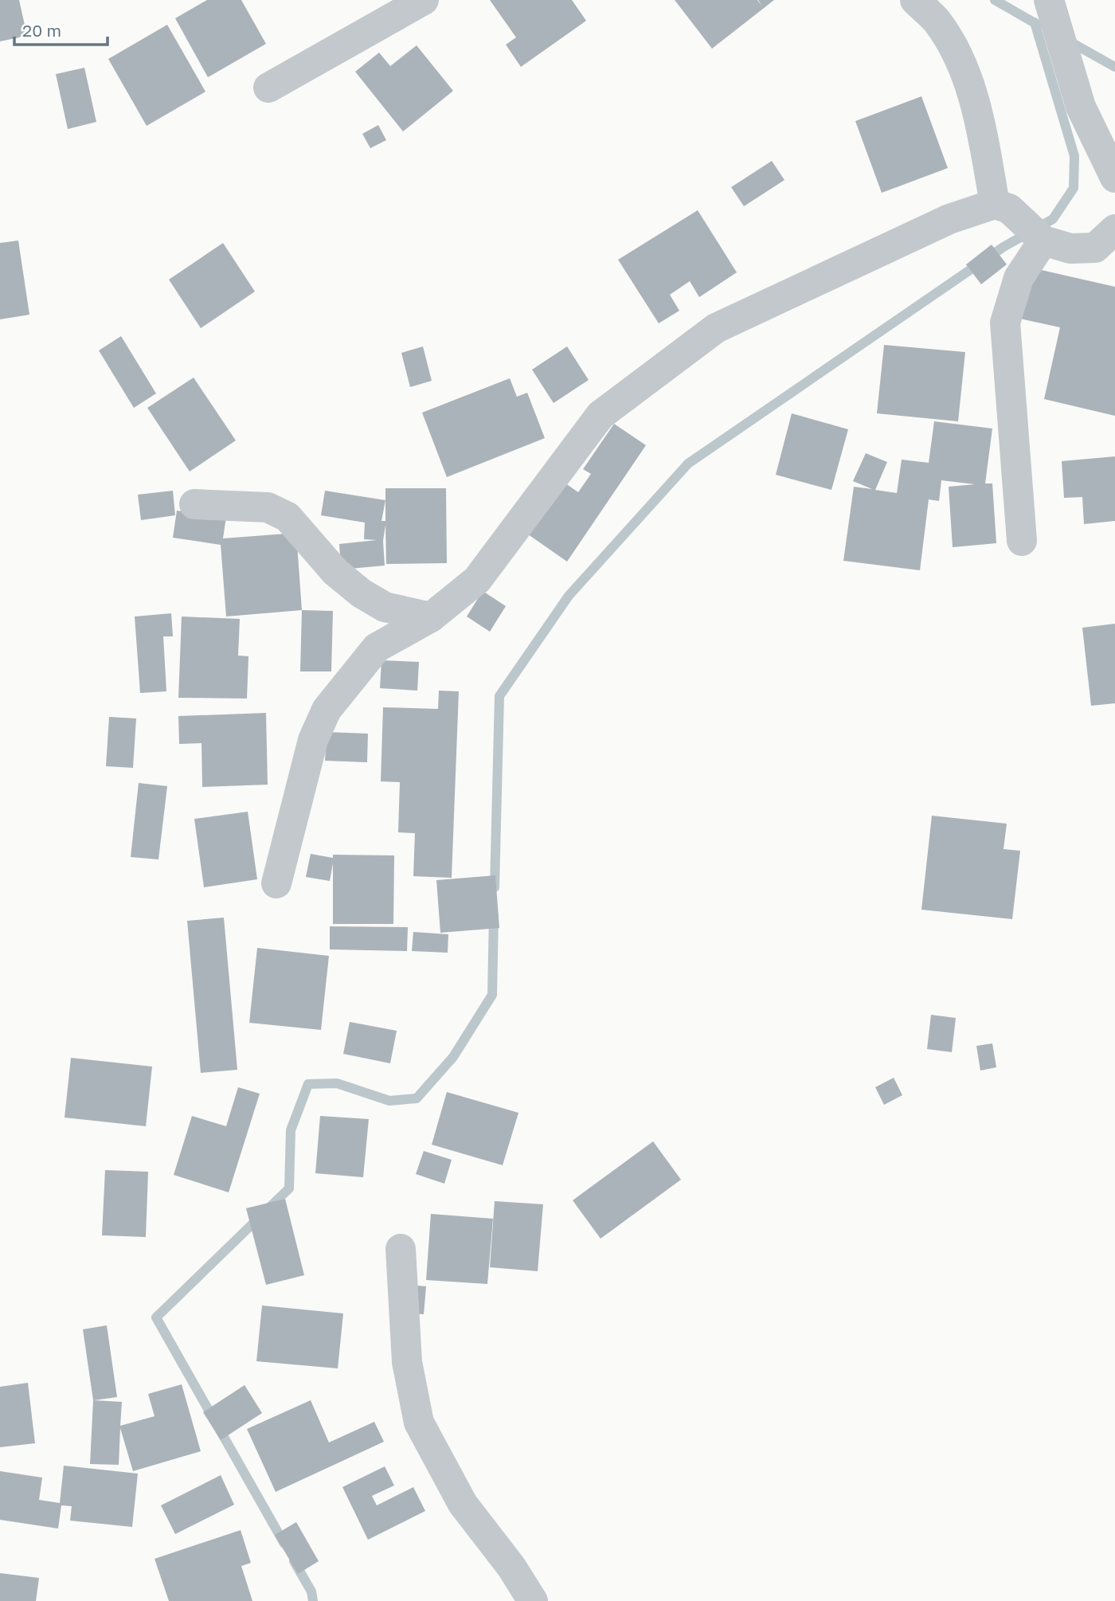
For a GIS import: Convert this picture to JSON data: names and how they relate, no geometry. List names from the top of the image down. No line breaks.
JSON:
{"scale_bar":"20 m"}
